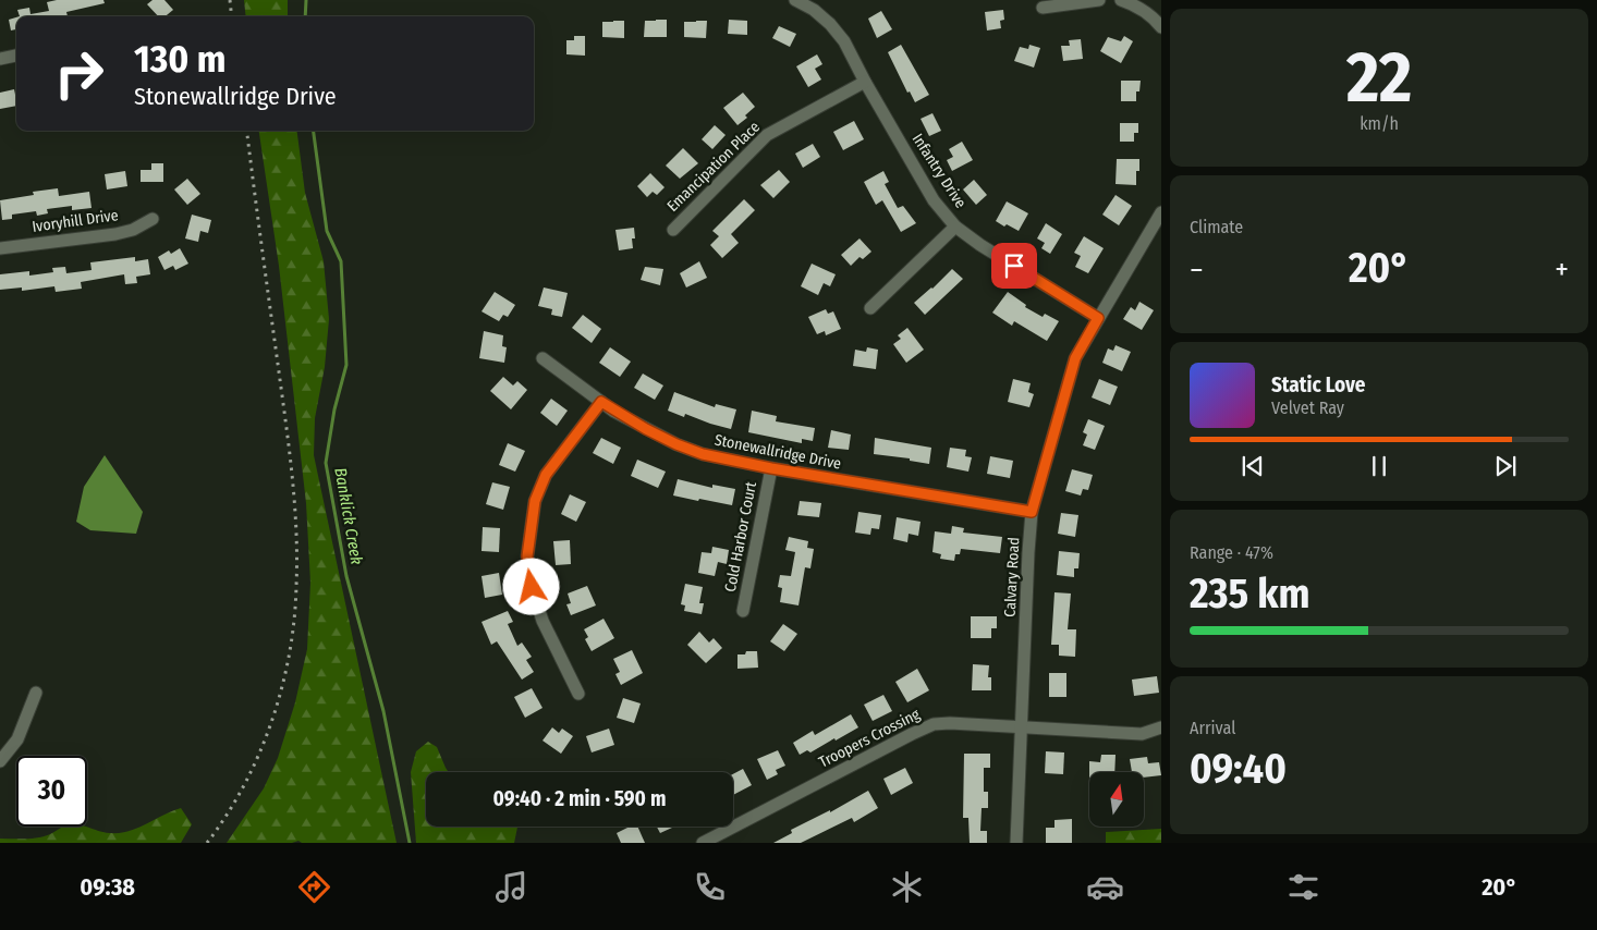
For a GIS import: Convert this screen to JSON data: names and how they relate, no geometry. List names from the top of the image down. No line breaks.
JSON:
{"streets":{"street":["Emancipation Place","Infantry Drive","Ivoryhill Drive","Stonewallridge Drive","Cold Harbor Court","Calvary Road","Troopers Crossing"]},"crossings":[["Emancipation Place","Infantry Drive"],["Infantry Drive","Calvary Road"],["Stonewallridge Drive","Cold Harbor Court"],["Stonewallridge Drive","Calvary Road"],["Calvary Road","Troopers Crossing"]],"water":["Banklick Creek"],"north":"top","page":{"tile":[["22","km/h"],"Climate",["Range · 47%","235 km"],["Arrival","09:40"]],"turn":["130 m","Stonewallridge Drive"],"heat":["−","20°","+"],"song":["Static Love","Velvet Ray"],"limit":"30","trip":"09:40 · 2 min · 590 m","tabs":["09:38","20°"]}}
